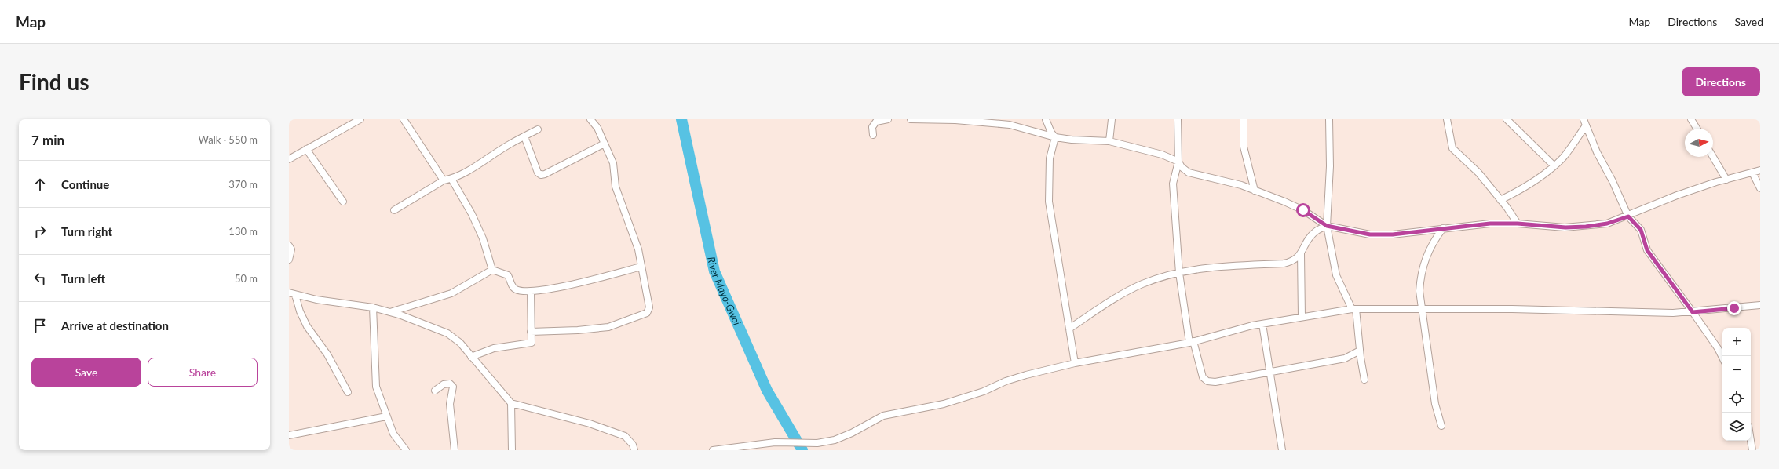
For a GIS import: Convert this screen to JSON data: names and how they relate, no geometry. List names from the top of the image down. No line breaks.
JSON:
{"water":["River Mayo-Gwoi"],"north":"right","page":{"header":"Map","nav":["Map","Directions","Saved"],"buttons":["Directions",["Save","Share"]],"title":"Find us","heading":["7 min","Walk · 550 m"],"list":[["Continue","370 m"],["Turn right","130 m"],["Turn left","50 m"],"Arrive at destination"],"map_buttons":["+","−"]}}
